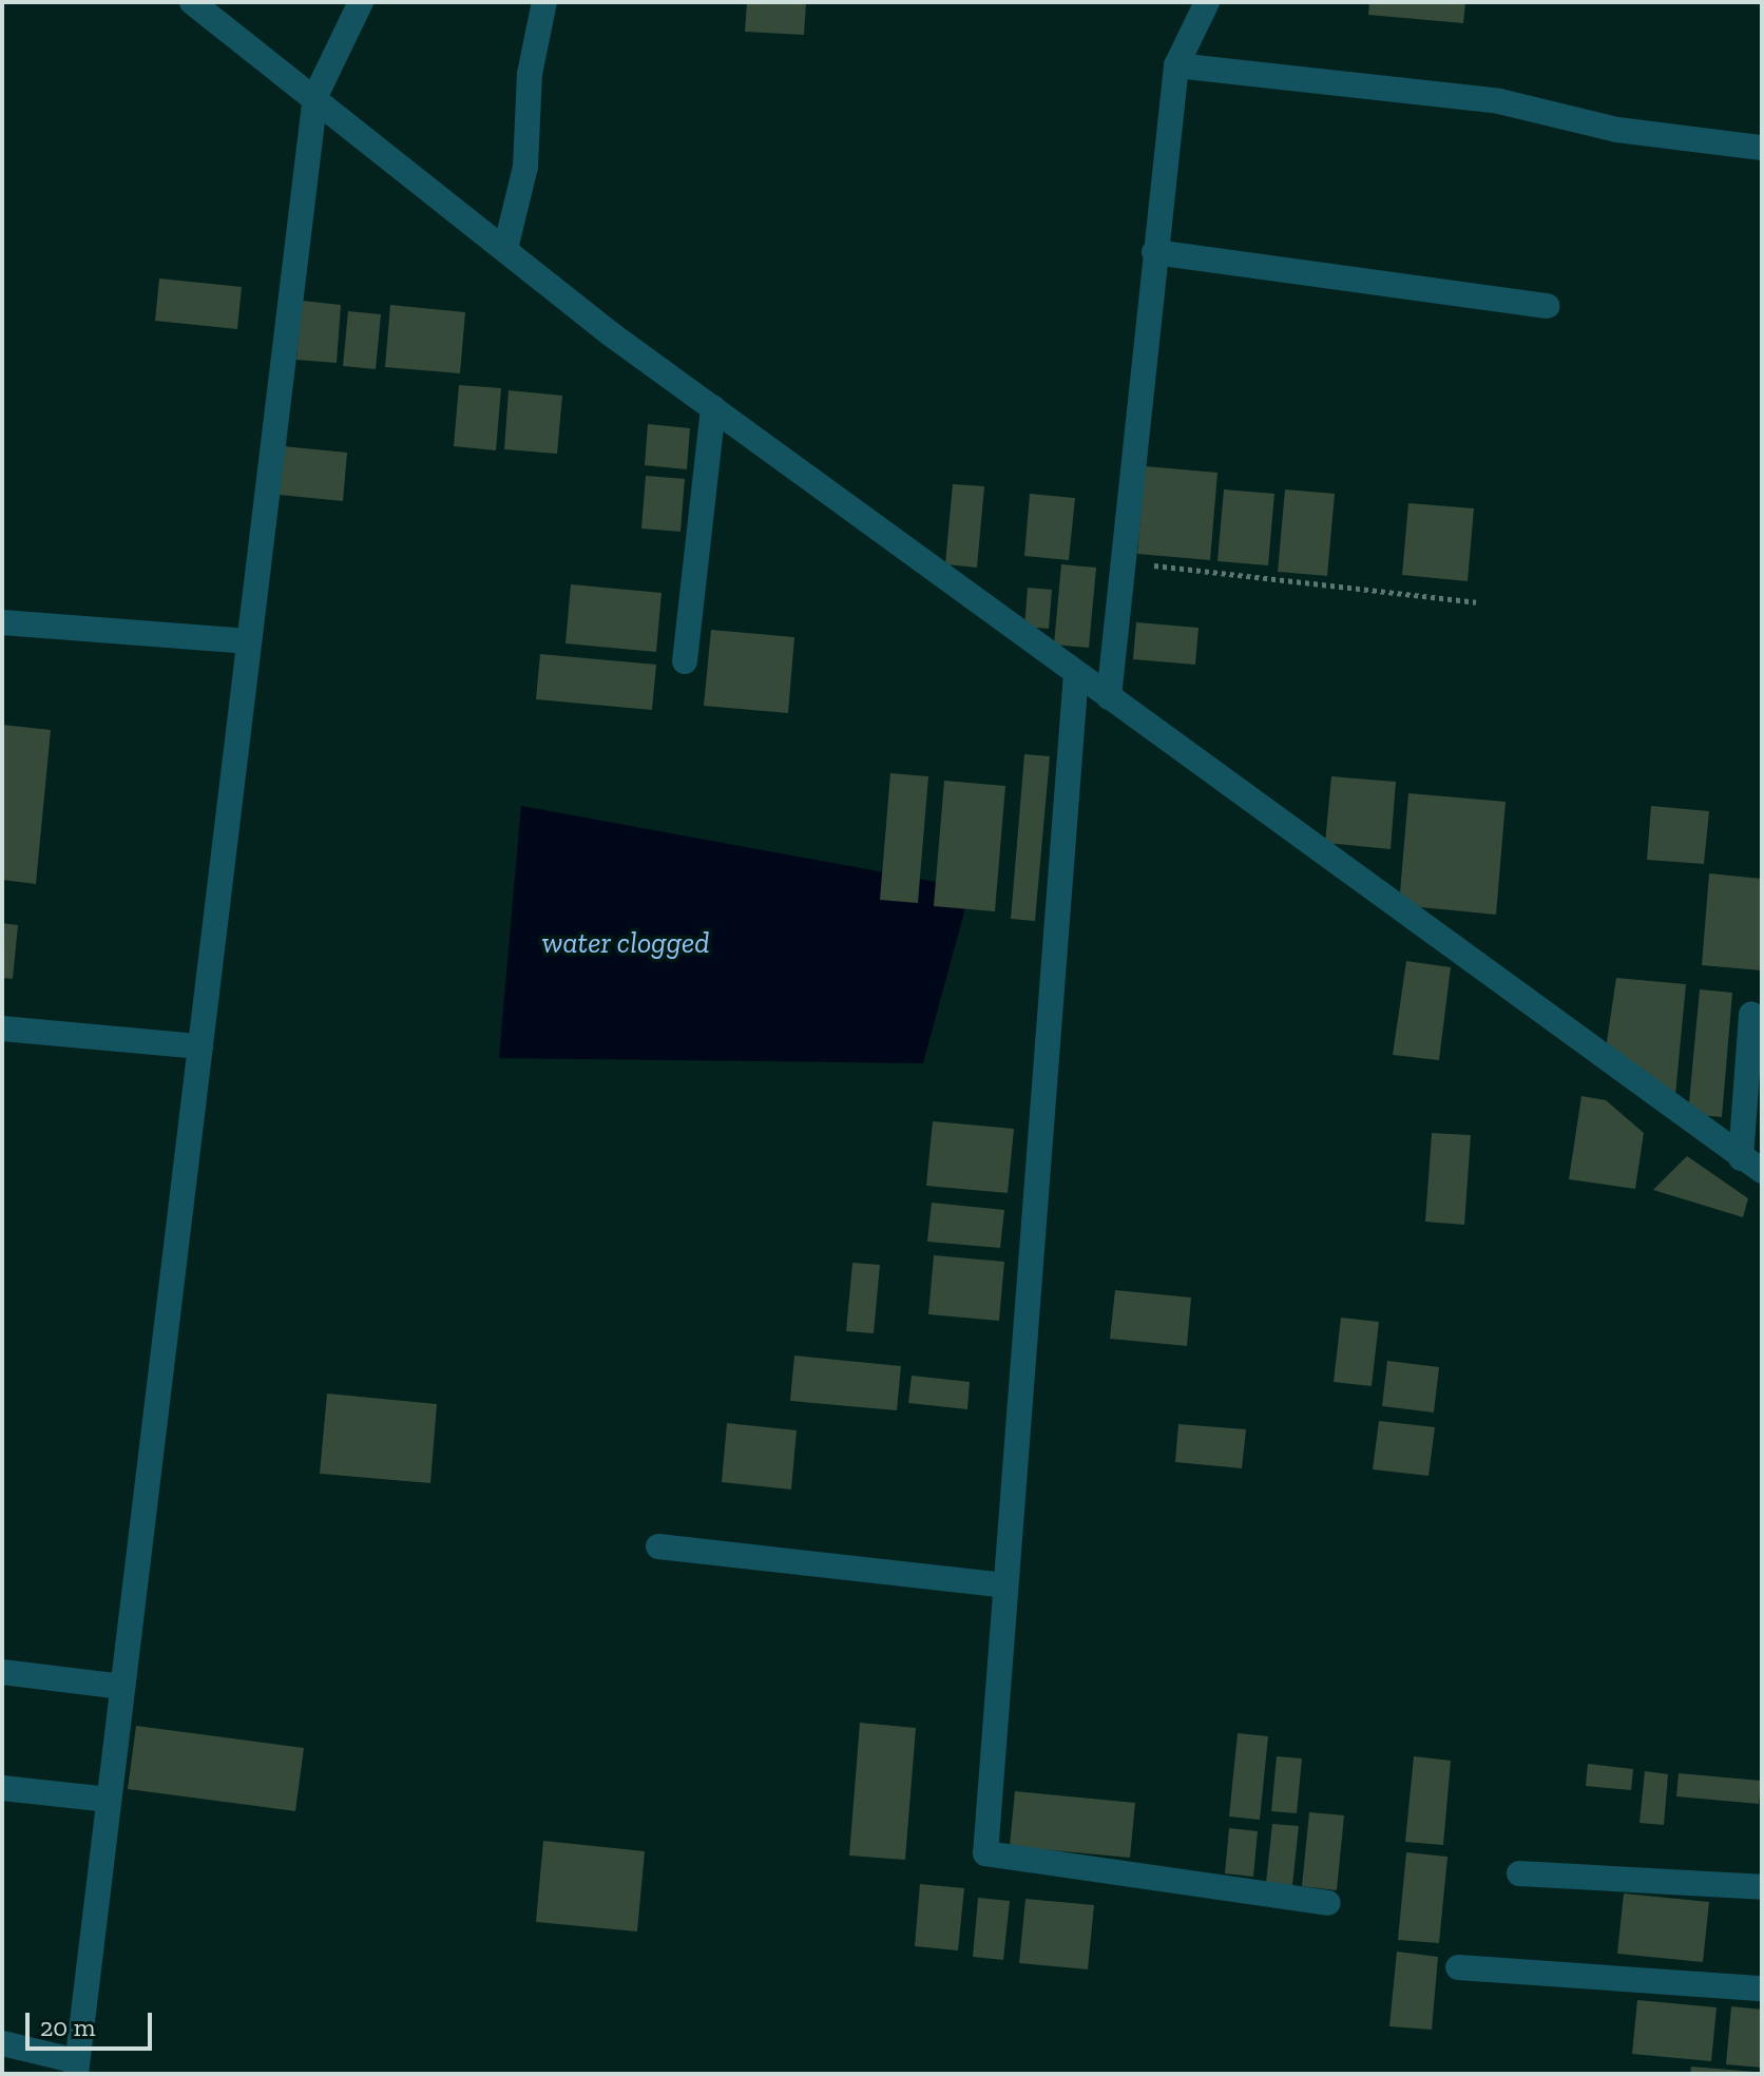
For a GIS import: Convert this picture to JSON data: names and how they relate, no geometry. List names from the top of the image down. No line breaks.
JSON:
{"water":["water clogged"],"scale_bar":"20 m"}
